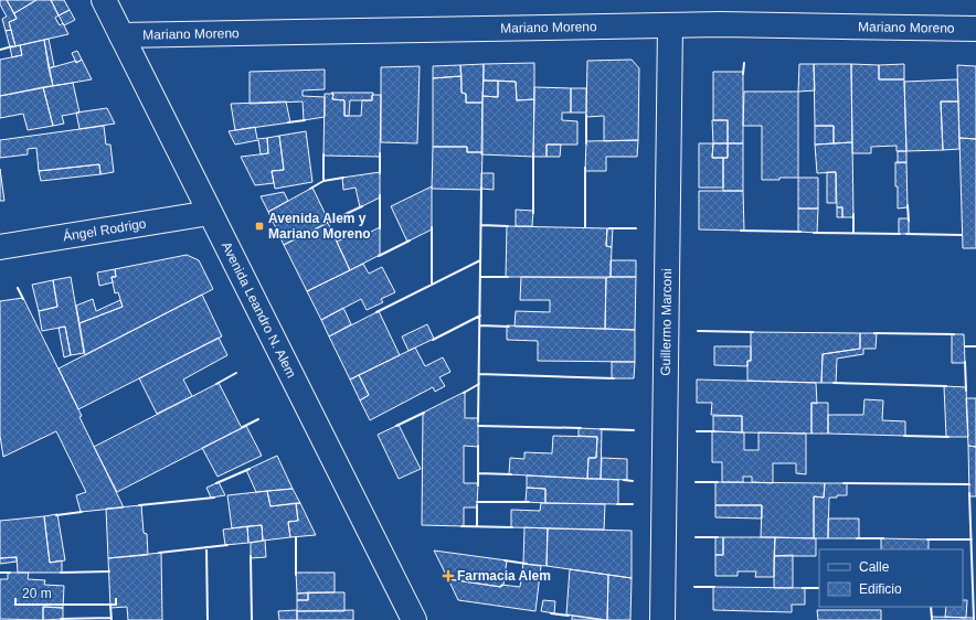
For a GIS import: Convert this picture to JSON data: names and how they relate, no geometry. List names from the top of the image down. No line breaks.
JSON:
{"streets":{"street":["Mariano Moreno","Ángel Rodrigo","Avenida Leandro N. Alem","Guillermo Marconi"]},"crossings":[["Mariano Moreno","Avenida Leandro N. Alem"],["Mariano Moreno","Guillermo Marconi"],["Ángel Rodrigo","Avenida Leandro N. Alem"]],"places":{"transit":["Avenida Alem y Mariano Moreno"],"health":["Farmacia Alem"]},"legend":["Calle","Edificio"],"scale_bar":"20 m"}
